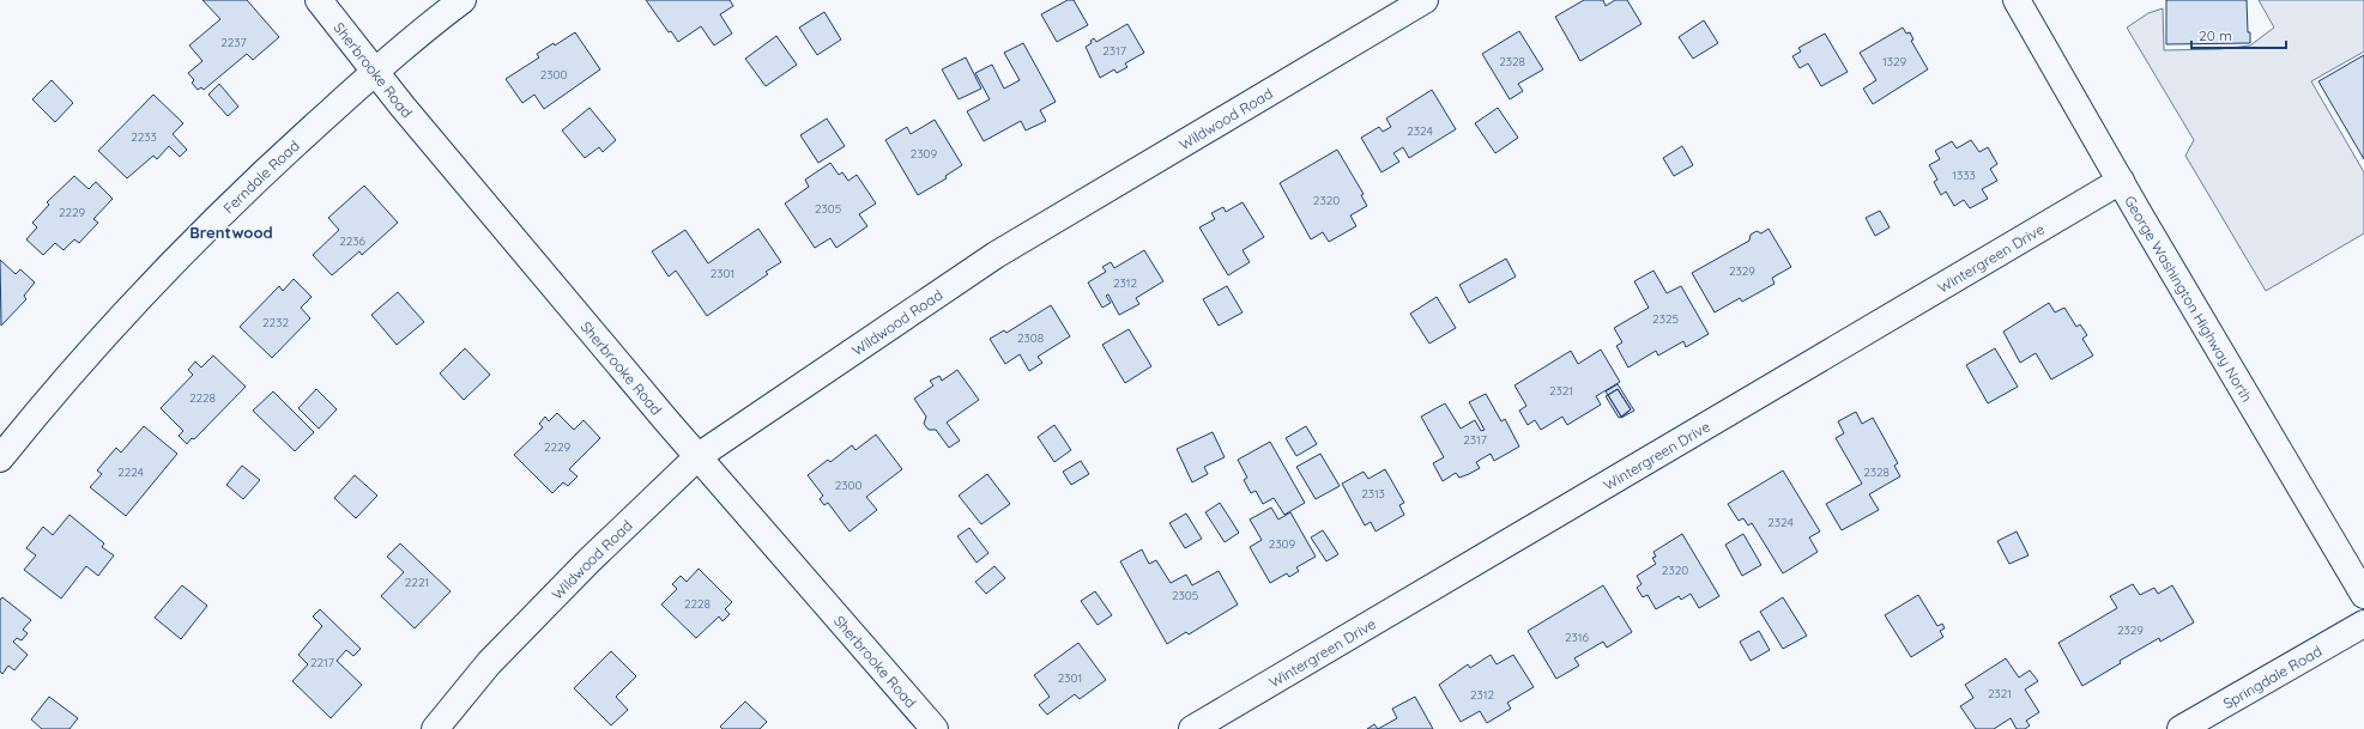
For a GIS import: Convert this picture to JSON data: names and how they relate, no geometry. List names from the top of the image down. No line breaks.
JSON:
{"streets":{"street":["Sherbrooke Road","Wildwood Road","Ferndale Road","Wintergreen Drive","George Washington Highway North","Springdale Road"]},"crossings":[["Sherbrooke Road","Wildwood Road"],["Sherbrooke Road","Ferndale Road"],["Wintergreen Drive","George Washington Highway North"]],"districts":["Brentwood"],"house_numbers":["2237","2317","2328","1329","2300","2324","2233","2309","1333","2320","2305","2229","2236","2329","2301","2312","2325","2232","2308","2321","2228","2317","2229","2224","2328","2300","2313","2324","2309","2320","2221","2305","2228","2329","2316","2217","2301","2321","2312"],"scale_bar":"20 m"}
